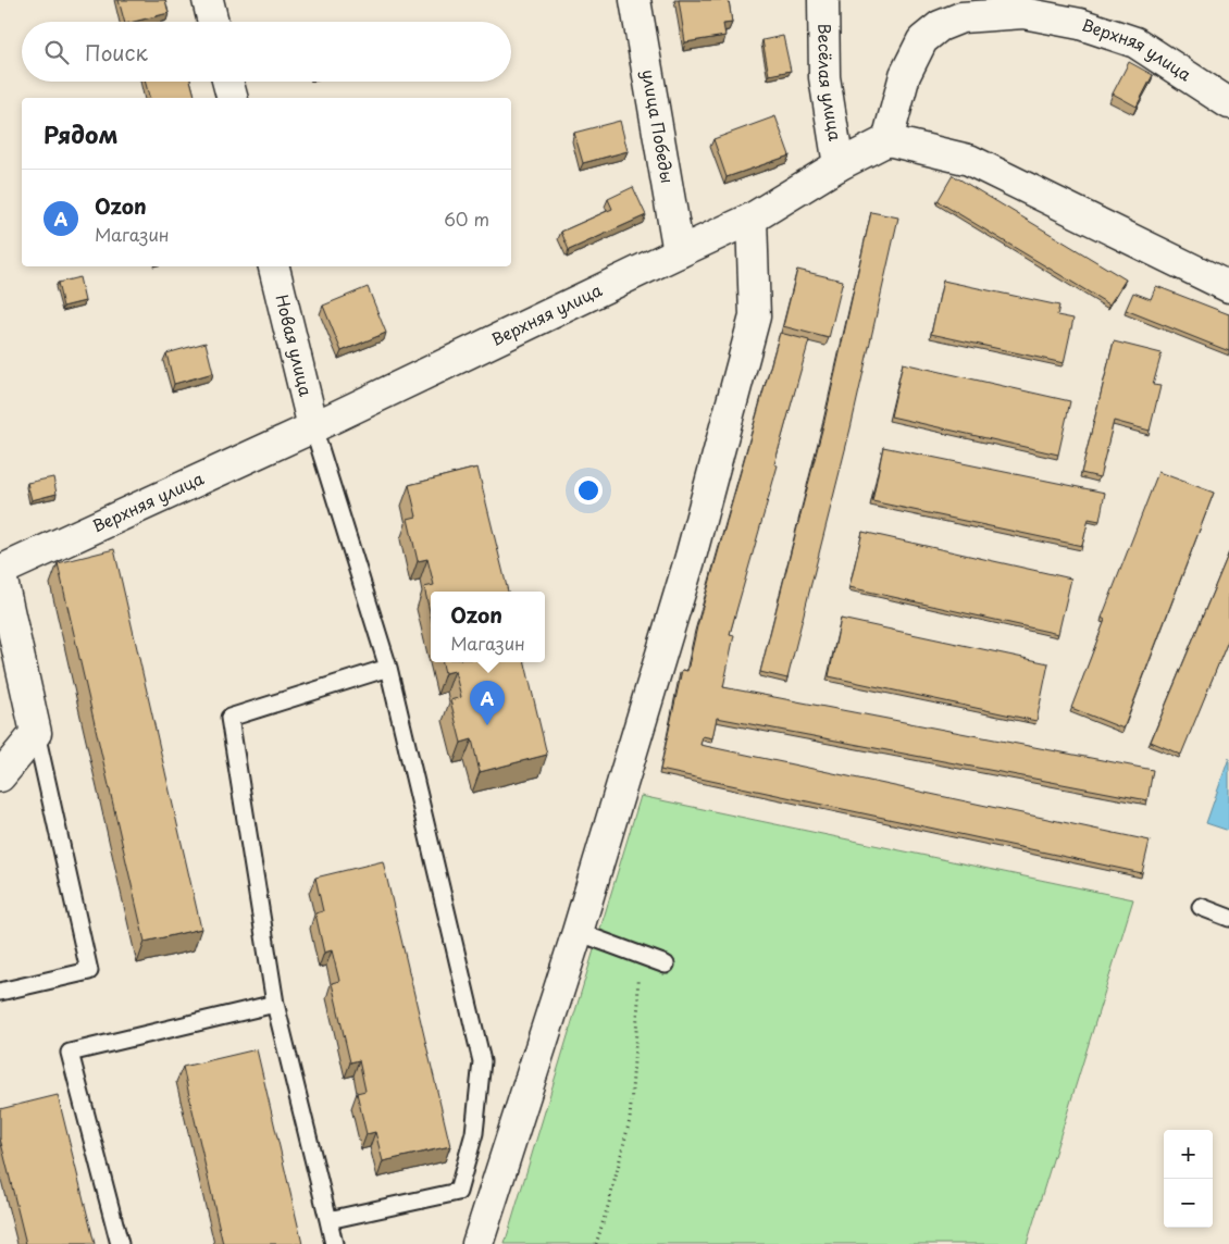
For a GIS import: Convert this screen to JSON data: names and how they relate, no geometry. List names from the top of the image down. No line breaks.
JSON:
{"streets":{"street":["Верхняя улица","Весёлая улица","улица Победы","Новая улица"]},"crossings":[["Верхняя улица","Весёлая улица"],["Верхняя улица","улица Победы"],["Верхняя улица","Новая улица"]],"page":{"search":"Поиск","heading":"Рядом","list":[{"mark":"A","name":"Ozon","note":"Магазин","value":"60 m"}],"popup":["Ozon","Магазин"],"pins":"A","map_buttons":["+","−"]}}
